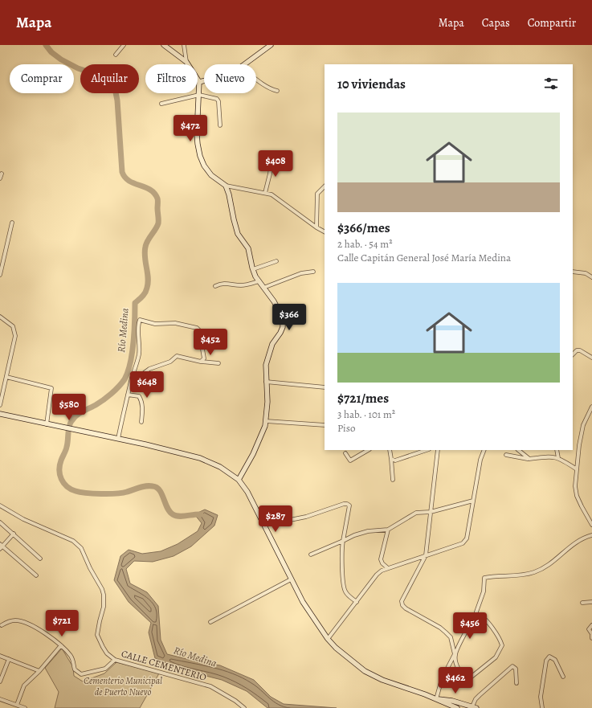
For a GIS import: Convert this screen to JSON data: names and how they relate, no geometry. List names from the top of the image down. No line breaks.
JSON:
{"streets":{"street":["CALLE CEMENTERIO"]},"water":["Río Medina"],"parks":["Cementerio Municipal de Puerto Nuevo"],"page":{"header":"Mapa","nav":["Mapa","Capas","Compartir"],"chip":["Comprar","Alquilar","Filtros","Nuevo"],"heading":"10 viviendas","list":[{"name":"$366/mes","note":"2 hab. · 54 m² · Calle Capitán General José María Medina"},{"name":"$721/mes","note":"3 hab. · 101 m² · Piso"}],"price":["$472","$408","$366","$452","$648","$580","$287","$721","$456","$462"]}}
